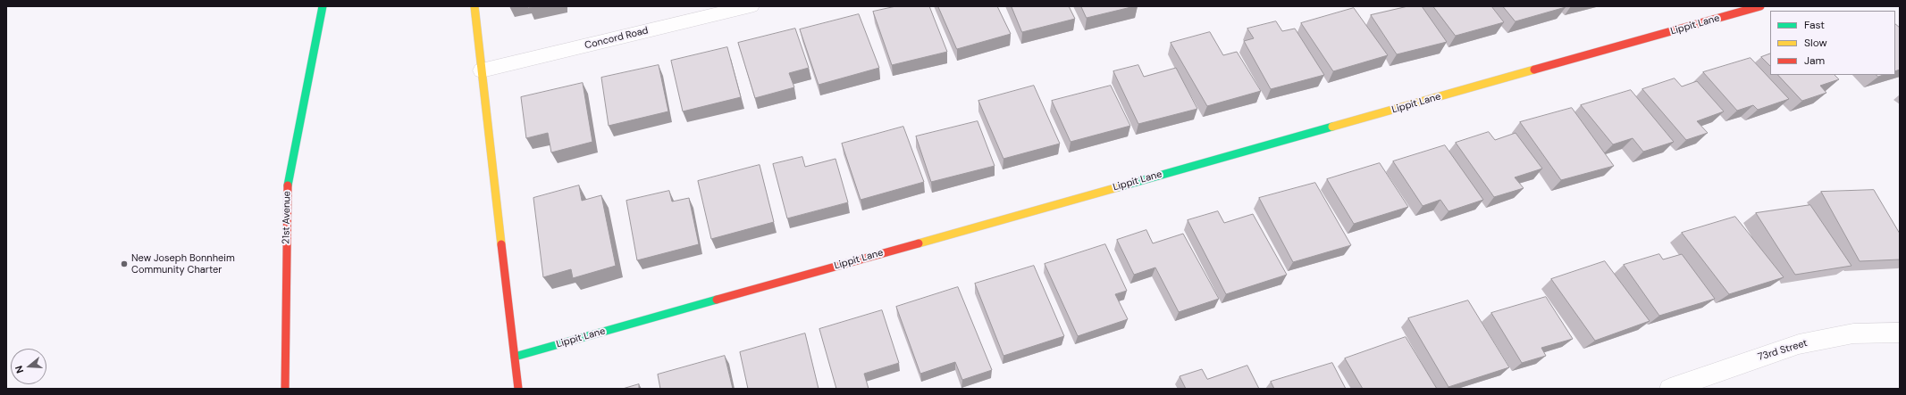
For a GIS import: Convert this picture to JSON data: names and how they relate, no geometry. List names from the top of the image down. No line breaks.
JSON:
{"streets":{"street":["Lippit Lane","Concord Road","21st Avenue","73rd Street"]},"places":["New Joseph Bonnheim Community Charter"],"legend":["Fast","Slow","Jam"],"north":"left"}
